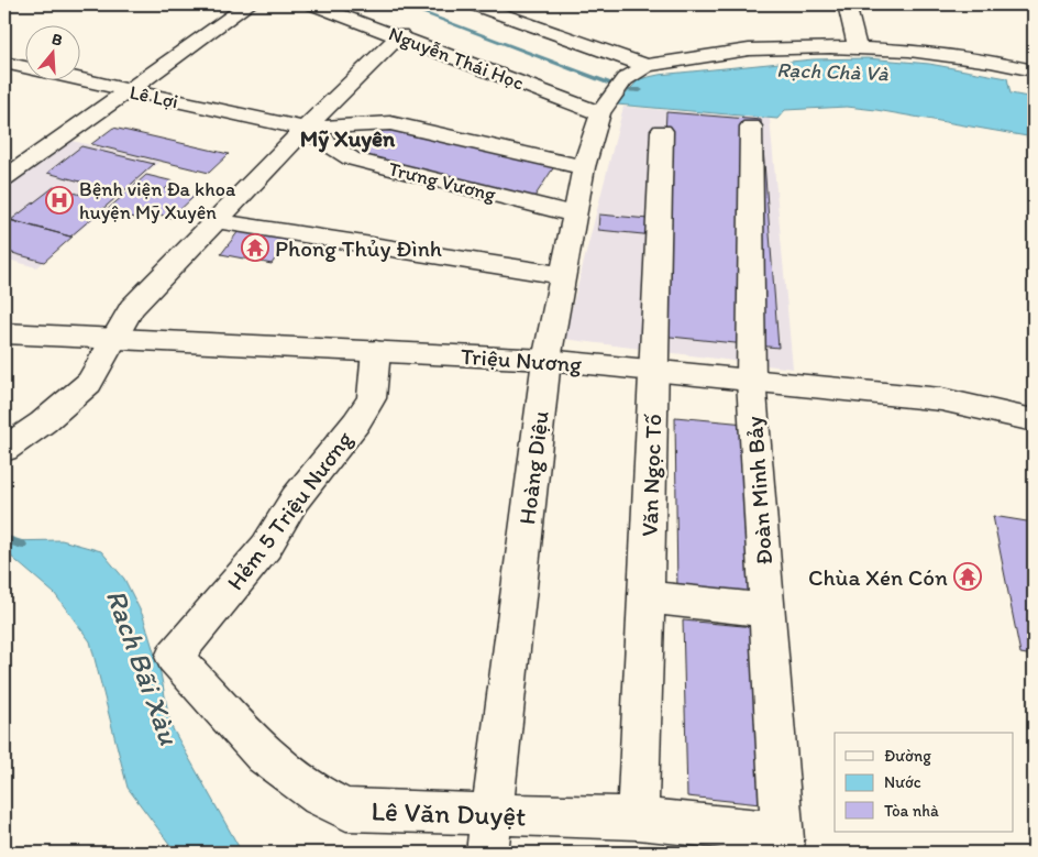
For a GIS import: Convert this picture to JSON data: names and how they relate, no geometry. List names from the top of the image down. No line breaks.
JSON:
{"streets":{"street":["Nguyễn Thái Học","Lê Lợi","Trưng Vương","Triệu Nương","Hoàng Diệu","Văn Ngọc Tố","Đoàn Minh Bảy","Hẻm 5 Triệu Nương","Lê Văn Duyệt"]},"crossings":[["Nguyễn Thái Học","Hoàng Diệu"],["Lê Lợi","Trưng Vương"],["Trưng Vương","Hoàng Diệu"],["Triệu Nương","Hoàng Diệu"],["Triệu Nương","Văn Ngọc Tố"],["Triệu Nương","Đoàn Minh Bảy"],["Triệu Nương","Hẻm 5 Triệu Nương"],["Hoàng Diệu","Lê Văn Duyệt"],["Văn Ngọc Tố","Lê Văn Duyệt"],["Đoàn Minh Bảy","Lê Văn Duyệt"],["Hẻm 5 Triệu Nương","Lê Văn Duyệt"]],"districts":["Mỹ Xuyên"],"water":["Rạch Chà Và","Rach Bãi Xàu"],"places":{"hospital":["Bệnh viện Đa khoa huyện Mỹ Xuyên"],"temple":["Phong Thủy Đình","Chùa Xén Cón"]},"legend":["Đường","Nước","Tòa nhà"],"north":"top"}
